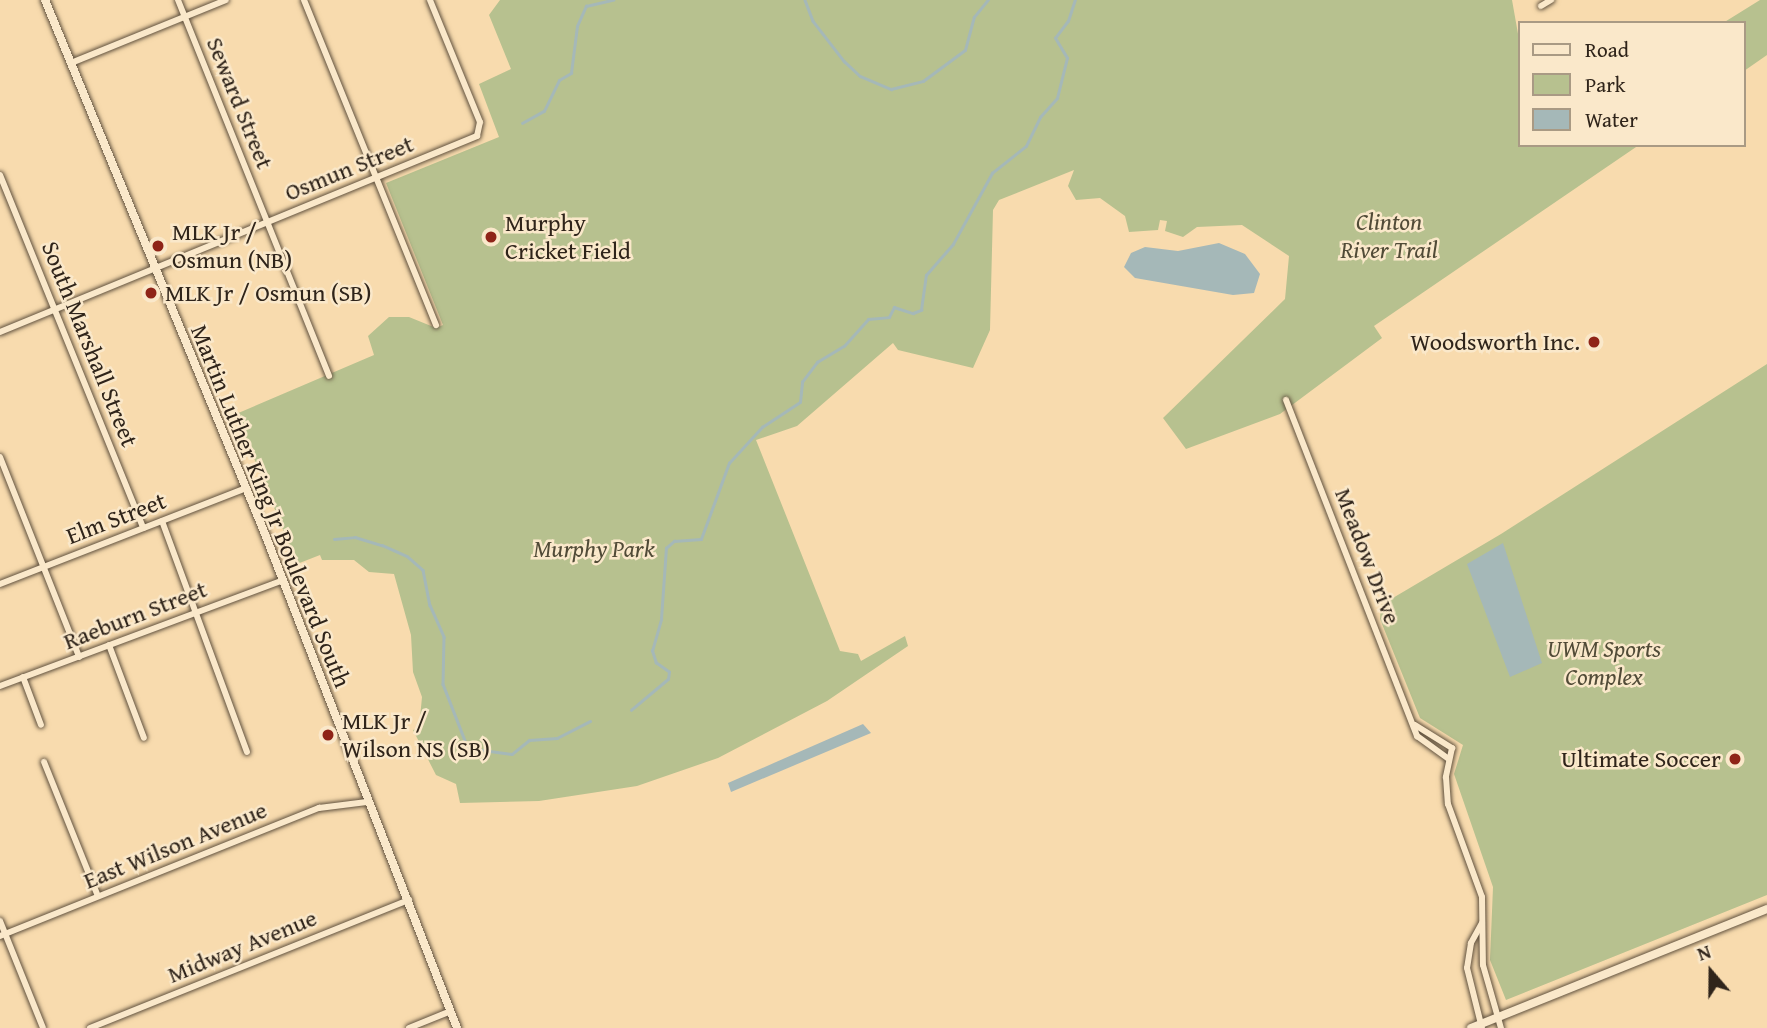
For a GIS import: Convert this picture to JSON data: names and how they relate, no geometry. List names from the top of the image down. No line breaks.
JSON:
{"streets":{"main road":["Martin Luther King Jr Boulevard South"],"street":["Seward Street","Osmun Street","South Marshall Street","Elm Street","Meadow Drive","Raeburn Street","East Wilson Avenue","Midway Avenue"]},"crossings":[["Seward Street","Osmun Street"],["Osmun Street","South Marshall Street"],["Osmun Street","Martin Luther King Jr Boulevard South"],["South Marshall Street","Elm Street"],["Martin Luther King Jr Boulevard South","Elm Street"],["Martin Luther King Jr Boulevard South","Raeburn Street"],["Martin Luther King Jr Boulevard South","East Wilson Avenue"],["Martin Luther King Jr Boulevard South","Midway Avenue"]],"parks":["Clinton River Trail","Murphy Park","UWM Sports Complex"],"places":["Murphy Cricket Field","MLK Jr / Osmun (NB)","MLK Jr / Osmun (SB)","Woodsworth Inc.","MLK Jr / Wilson NS (SB)","Ultimate Soccer"],"legend":["Road","Park","Water"],"north":"top"}
